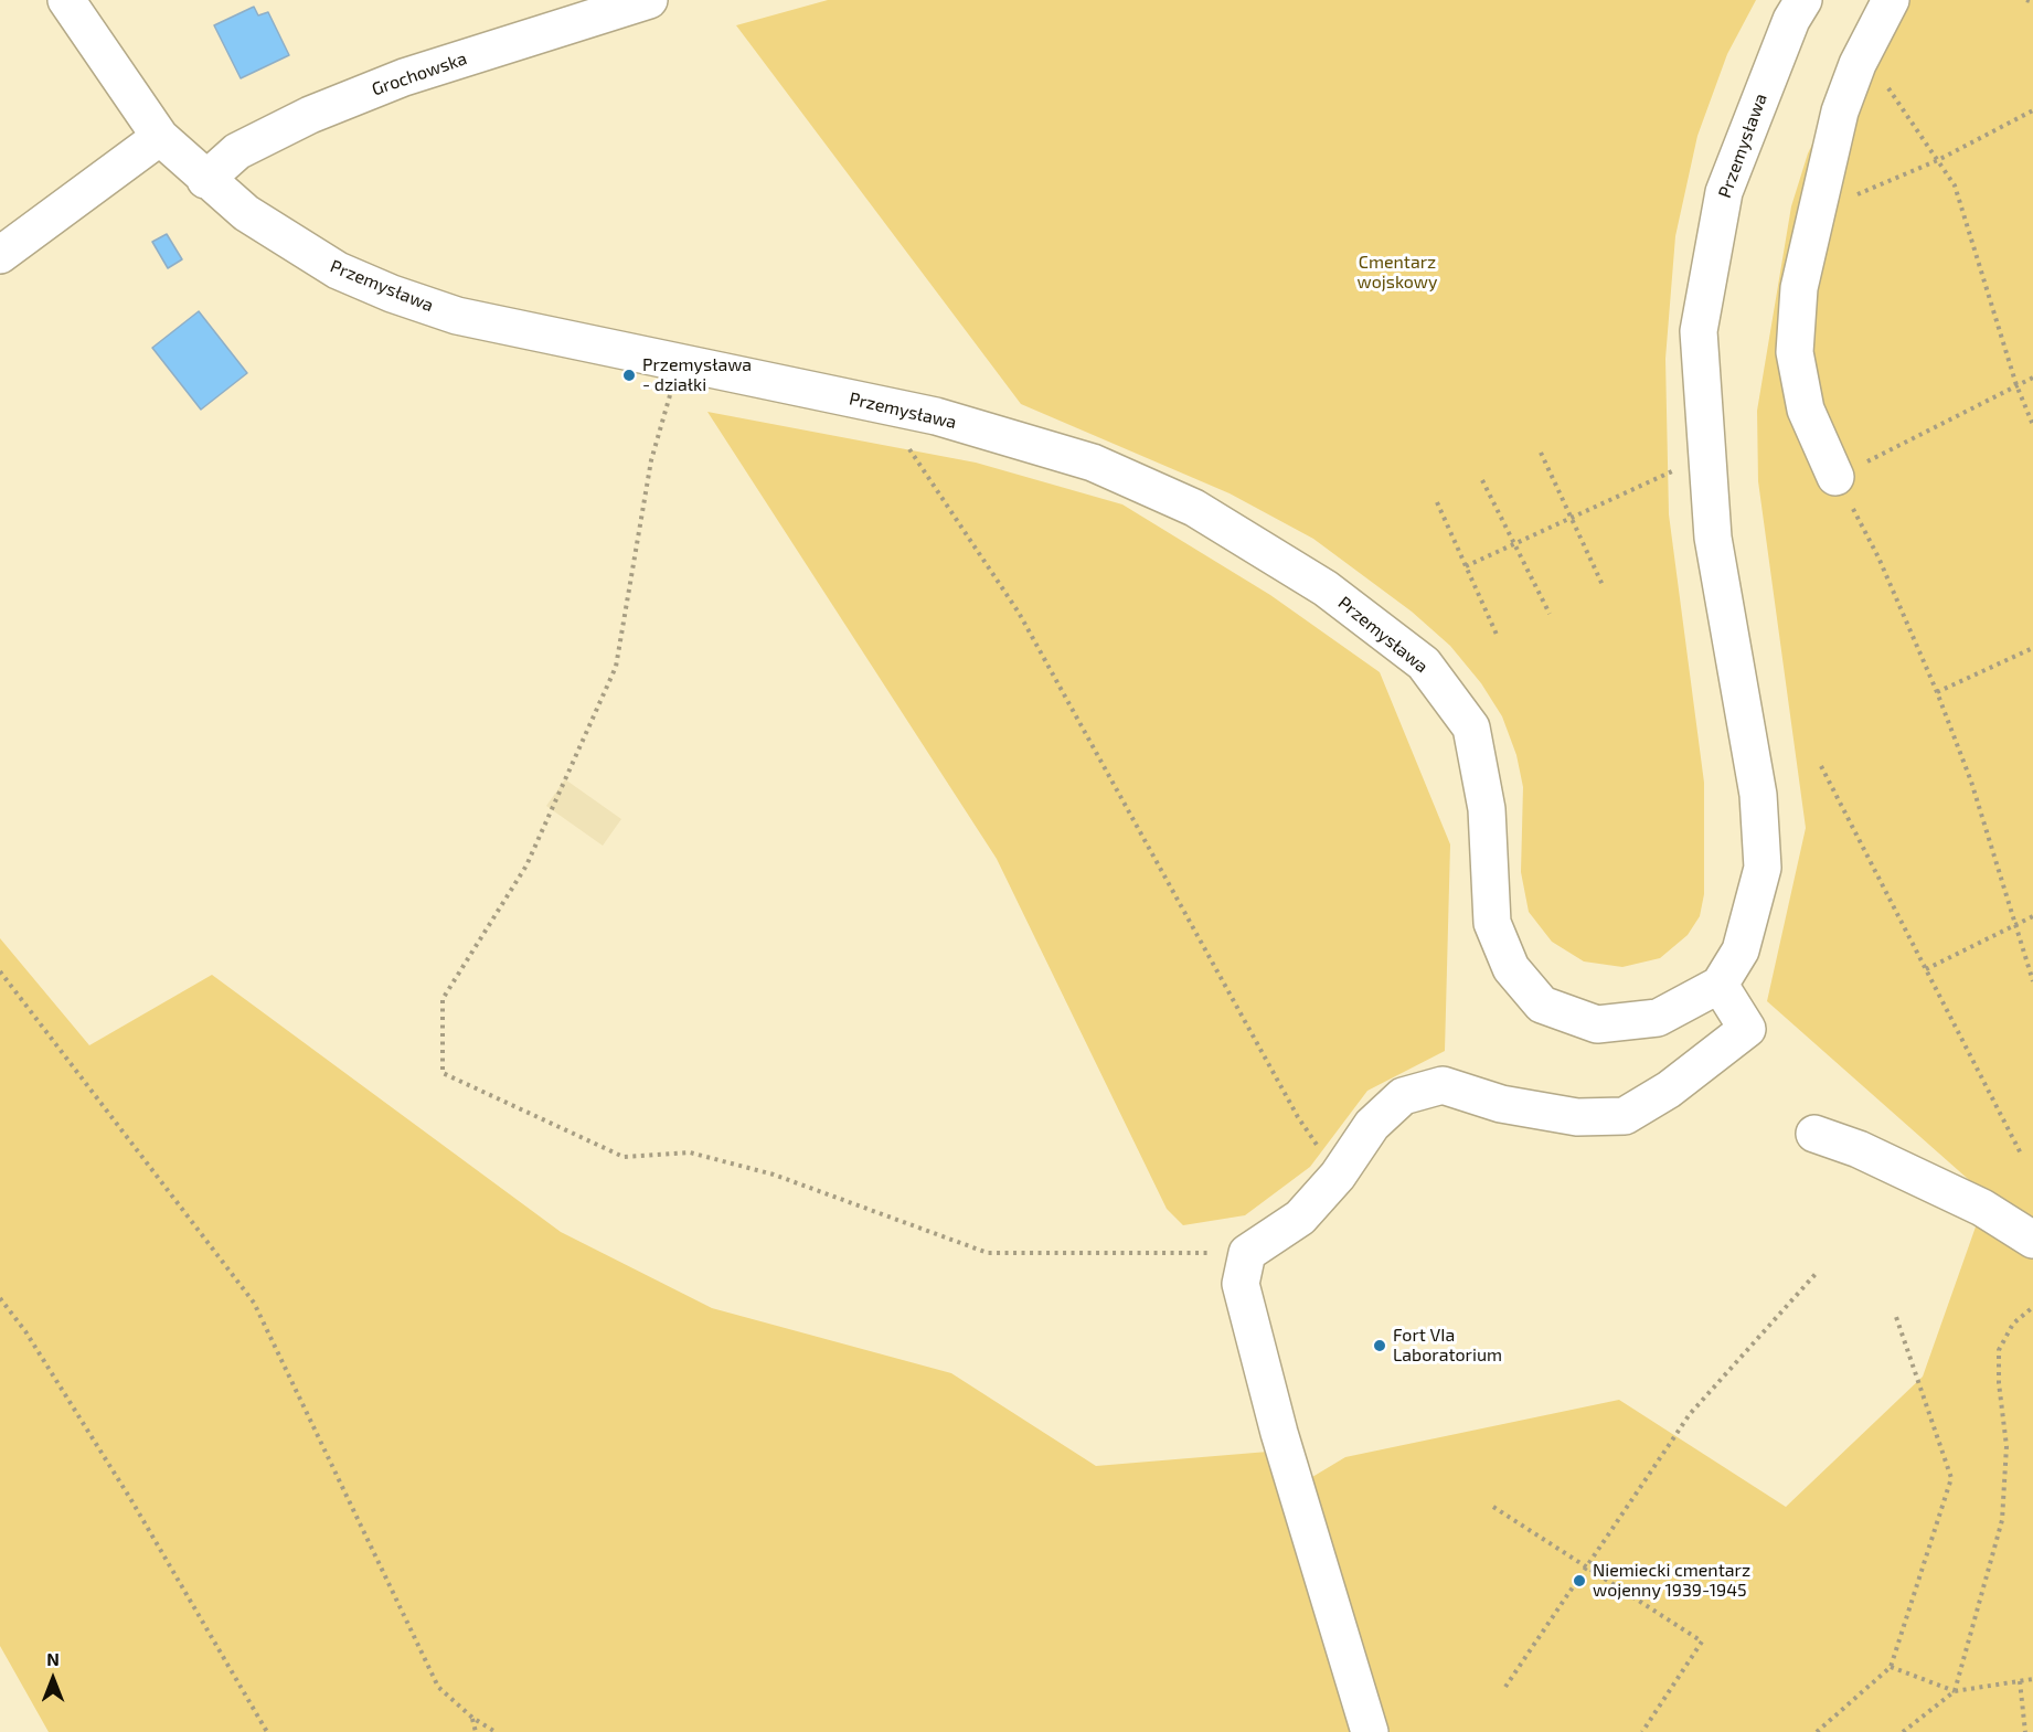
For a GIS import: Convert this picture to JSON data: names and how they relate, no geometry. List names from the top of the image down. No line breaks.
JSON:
{"streets":{"street":["Grochowska","Przemysława"]},"crossings":[["Grochowska","Przemysława"]],"parks":["Cmentarz wojskowy"],"places":["Przemysława - działki","Fort VIa Laboratorium","Niemiecki cmentarz wojenny 1939-1945"],"north":"top"}
